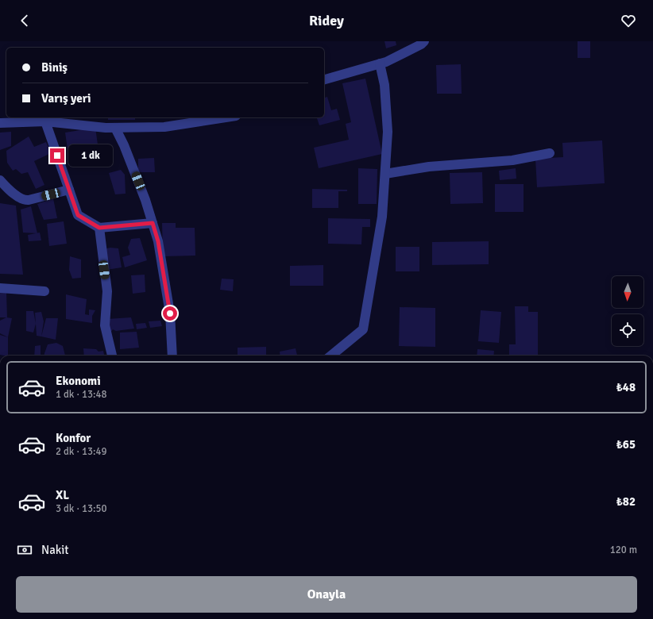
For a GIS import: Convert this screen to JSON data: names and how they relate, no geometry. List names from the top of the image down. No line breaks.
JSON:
{"north":"bottom","page":{"header":"Ridey","banner":["Biniş","Varış yeri"],"bubble":"1 dk","list":[{"name":"Ekonomi","note":"1 dk · 13:48","value":"₺48"},{"name":"Konfor","note":"2 dk · 13:49","value":"₺65"},{"name":"XL","note":"3 dk · 13:50","value":"₺82"}],"pay":["Nakit","120 m"],"buttons":"Onayla"}}
